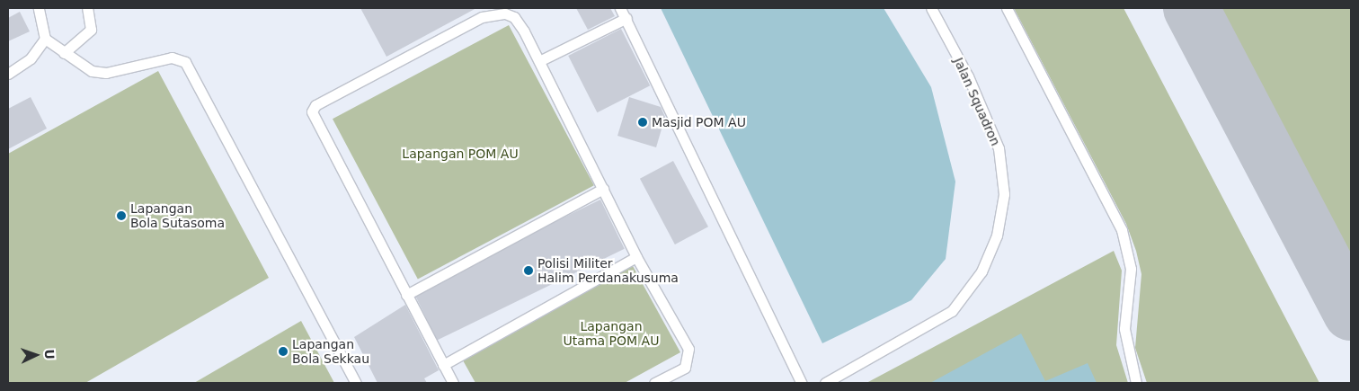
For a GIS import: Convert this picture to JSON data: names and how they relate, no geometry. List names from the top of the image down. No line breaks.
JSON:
{"streets":{"lane":["Jalan Squadron"]},"parks":["Lapangan POM AU","Lapangan Utama POM AU"],"places":["Masjid POM AU","Lapangan Bola Sutasoma","Polisi Militer Halim Perdanakusuma","Lapangan Bola Sekkau"],"north":"right"}
